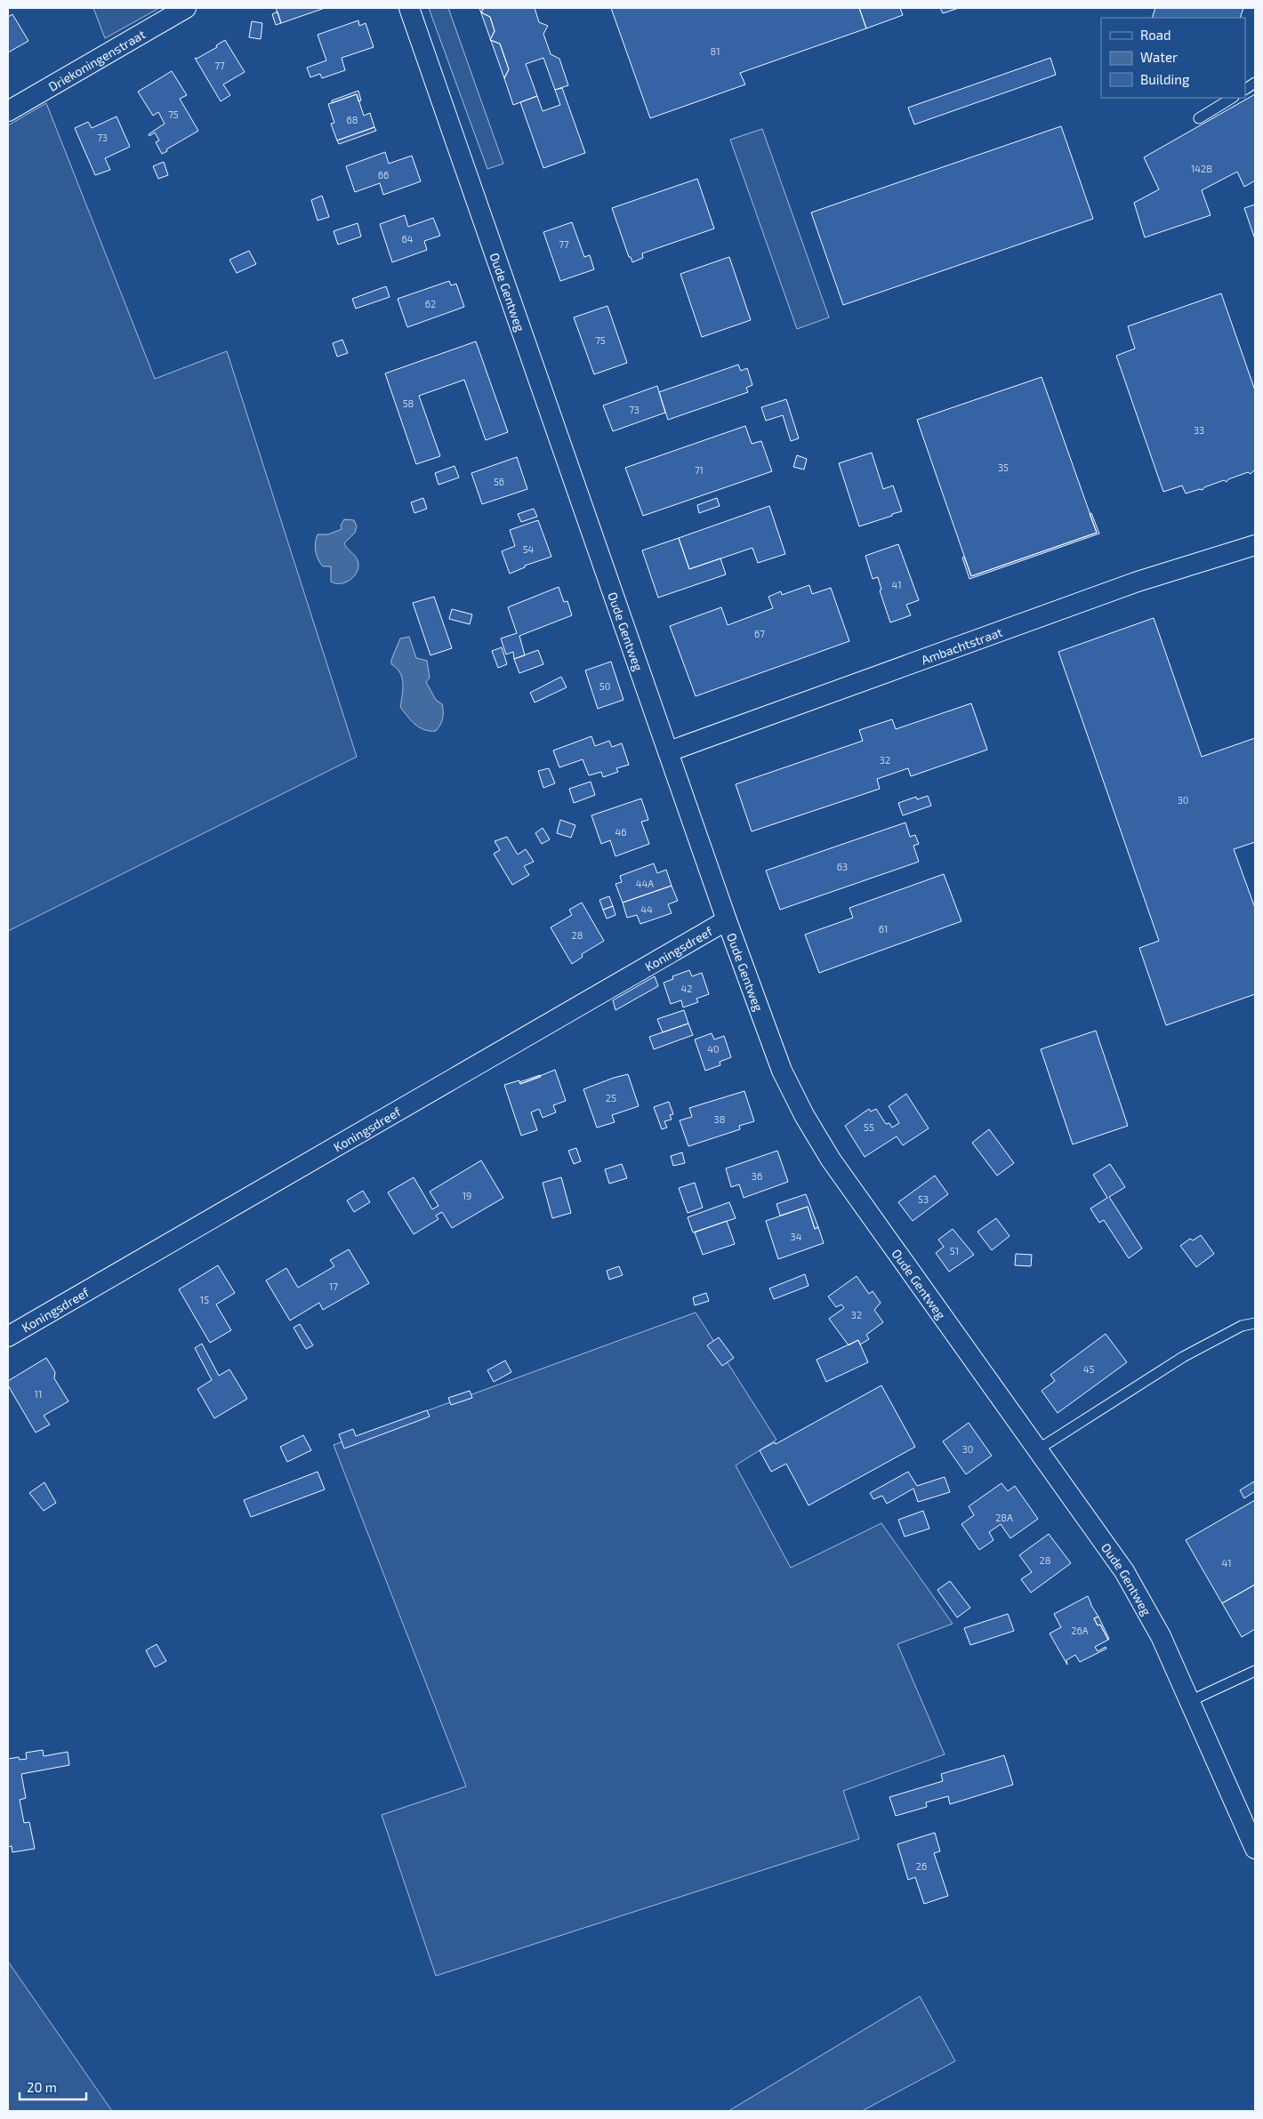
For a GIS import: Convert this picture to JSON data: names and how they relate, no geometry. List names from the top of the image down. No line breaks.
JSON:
{"streets":{"street":["Driekoningenstraat","Oude Gentweg","Ambachtstraat","Koningsdreef"]},"crossings":[["Oude Gentweg","Ambachtstraat"],["Oude Gentweg","Koningsdreef"]],"house_numbers":["81","77","75","68","73","142B","66","64","77","62","75","58","73","33","35","71","56","54","41","67","50","32","30","46","63","44A","44","61","28","42","40","25","38","55","36","19","53","34","51","17","15","32","45","11","30","28A","28","41","26A","26"],"legend":["Road","Water","Building"],"scale_bar":"20 m"}
